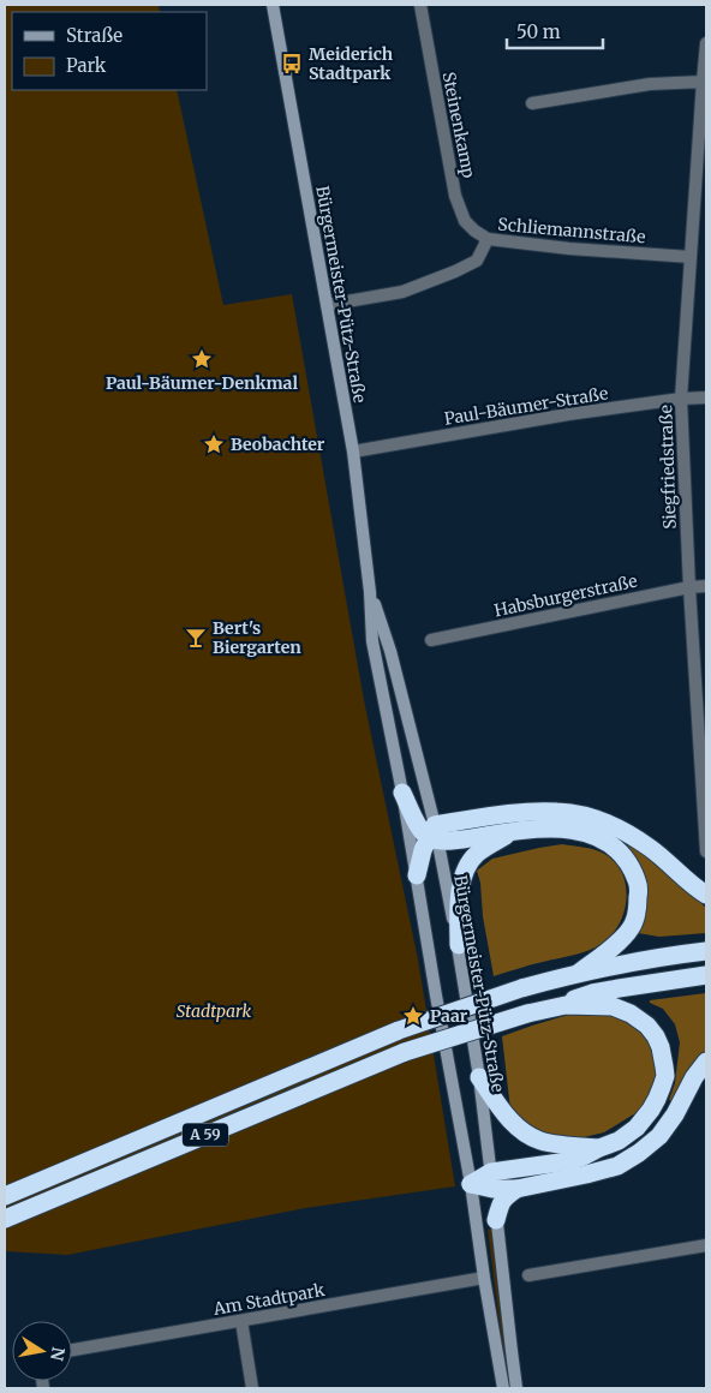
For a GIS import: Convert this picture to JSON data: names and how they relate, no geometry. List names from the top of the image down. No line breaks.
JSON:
{"streets":{"highway":["A 59"],"main road":["Bürgermeister-Pütz-Straße"],"street":["Steinenkamp","Schliemannstraße","Paul-Bäumer-Straße","Siegfriedstraße","Habsburgerstraße","Am Stadtpark"]},"crossings":[["Steinenkamp","Schliemannstraße"],["Schliemannstraße","Bürgermeister-Pütz-Straße"],["Schliemannstraße","Siegfriedstraße"],["Bürgermeister-Pütz-Straße","Paul-Bäumer-Straße"],["Bürgermeister-Pütz-Straße","Am Stadtpark"],["Paul-Bäumer-Straße","Siegfriedstraße"],["Siegfriedstraße","Habsburgerstraße"]],"parks":["Stadtpark"],"places":{"bus stop":["Meiderich Stadtpark"],"place":["Paul-Bäumer-Denkmal","Beobachter","Paar"],"bar":["Bert's Biergarten"]},"legend":["Straße","Park"],"scale_bar":"50 m","north":"right"}
